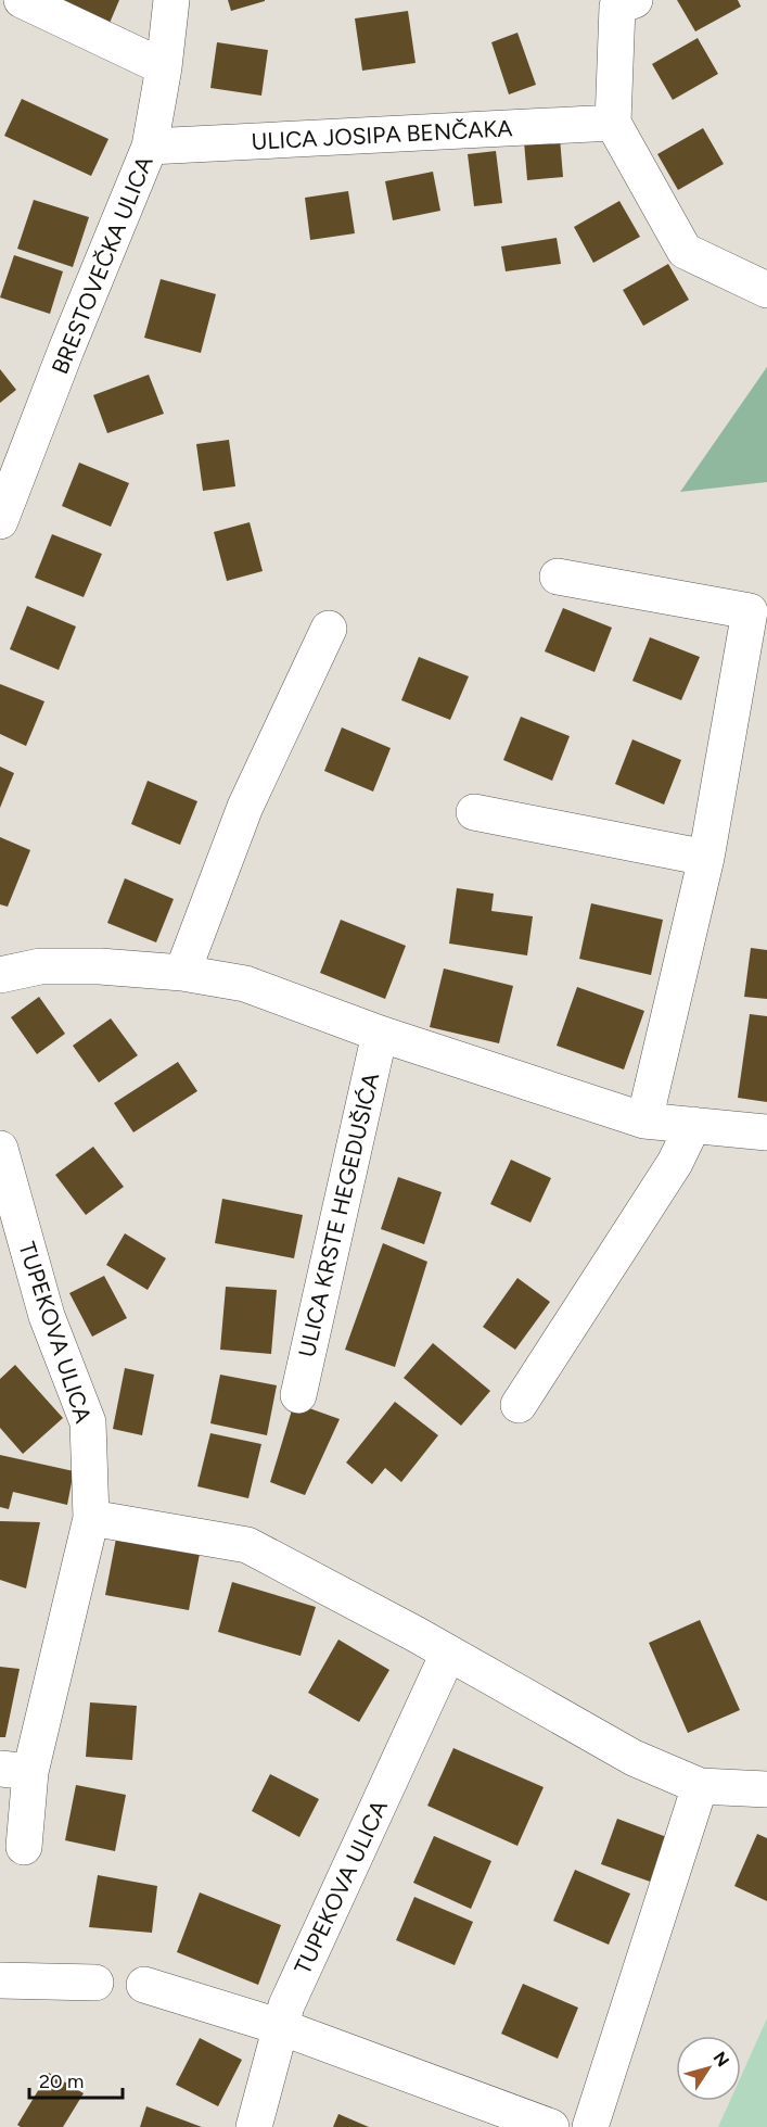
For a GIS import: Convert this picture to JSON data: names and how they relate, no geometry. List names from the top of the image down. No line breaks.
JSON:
{"streets":{"street":["ULICA JOSIPA BENČAKA","BRESTOVEČKA ULICA","ULICA KRSTE HEGEDUŠIĆA","TUPEKOVA ULICA"]},"crossings":[["ULICA JOSIPA BENČAKA","BRESTOVEČKA ULICA"]],"scale_bar":"20 m","north":"top right"}
